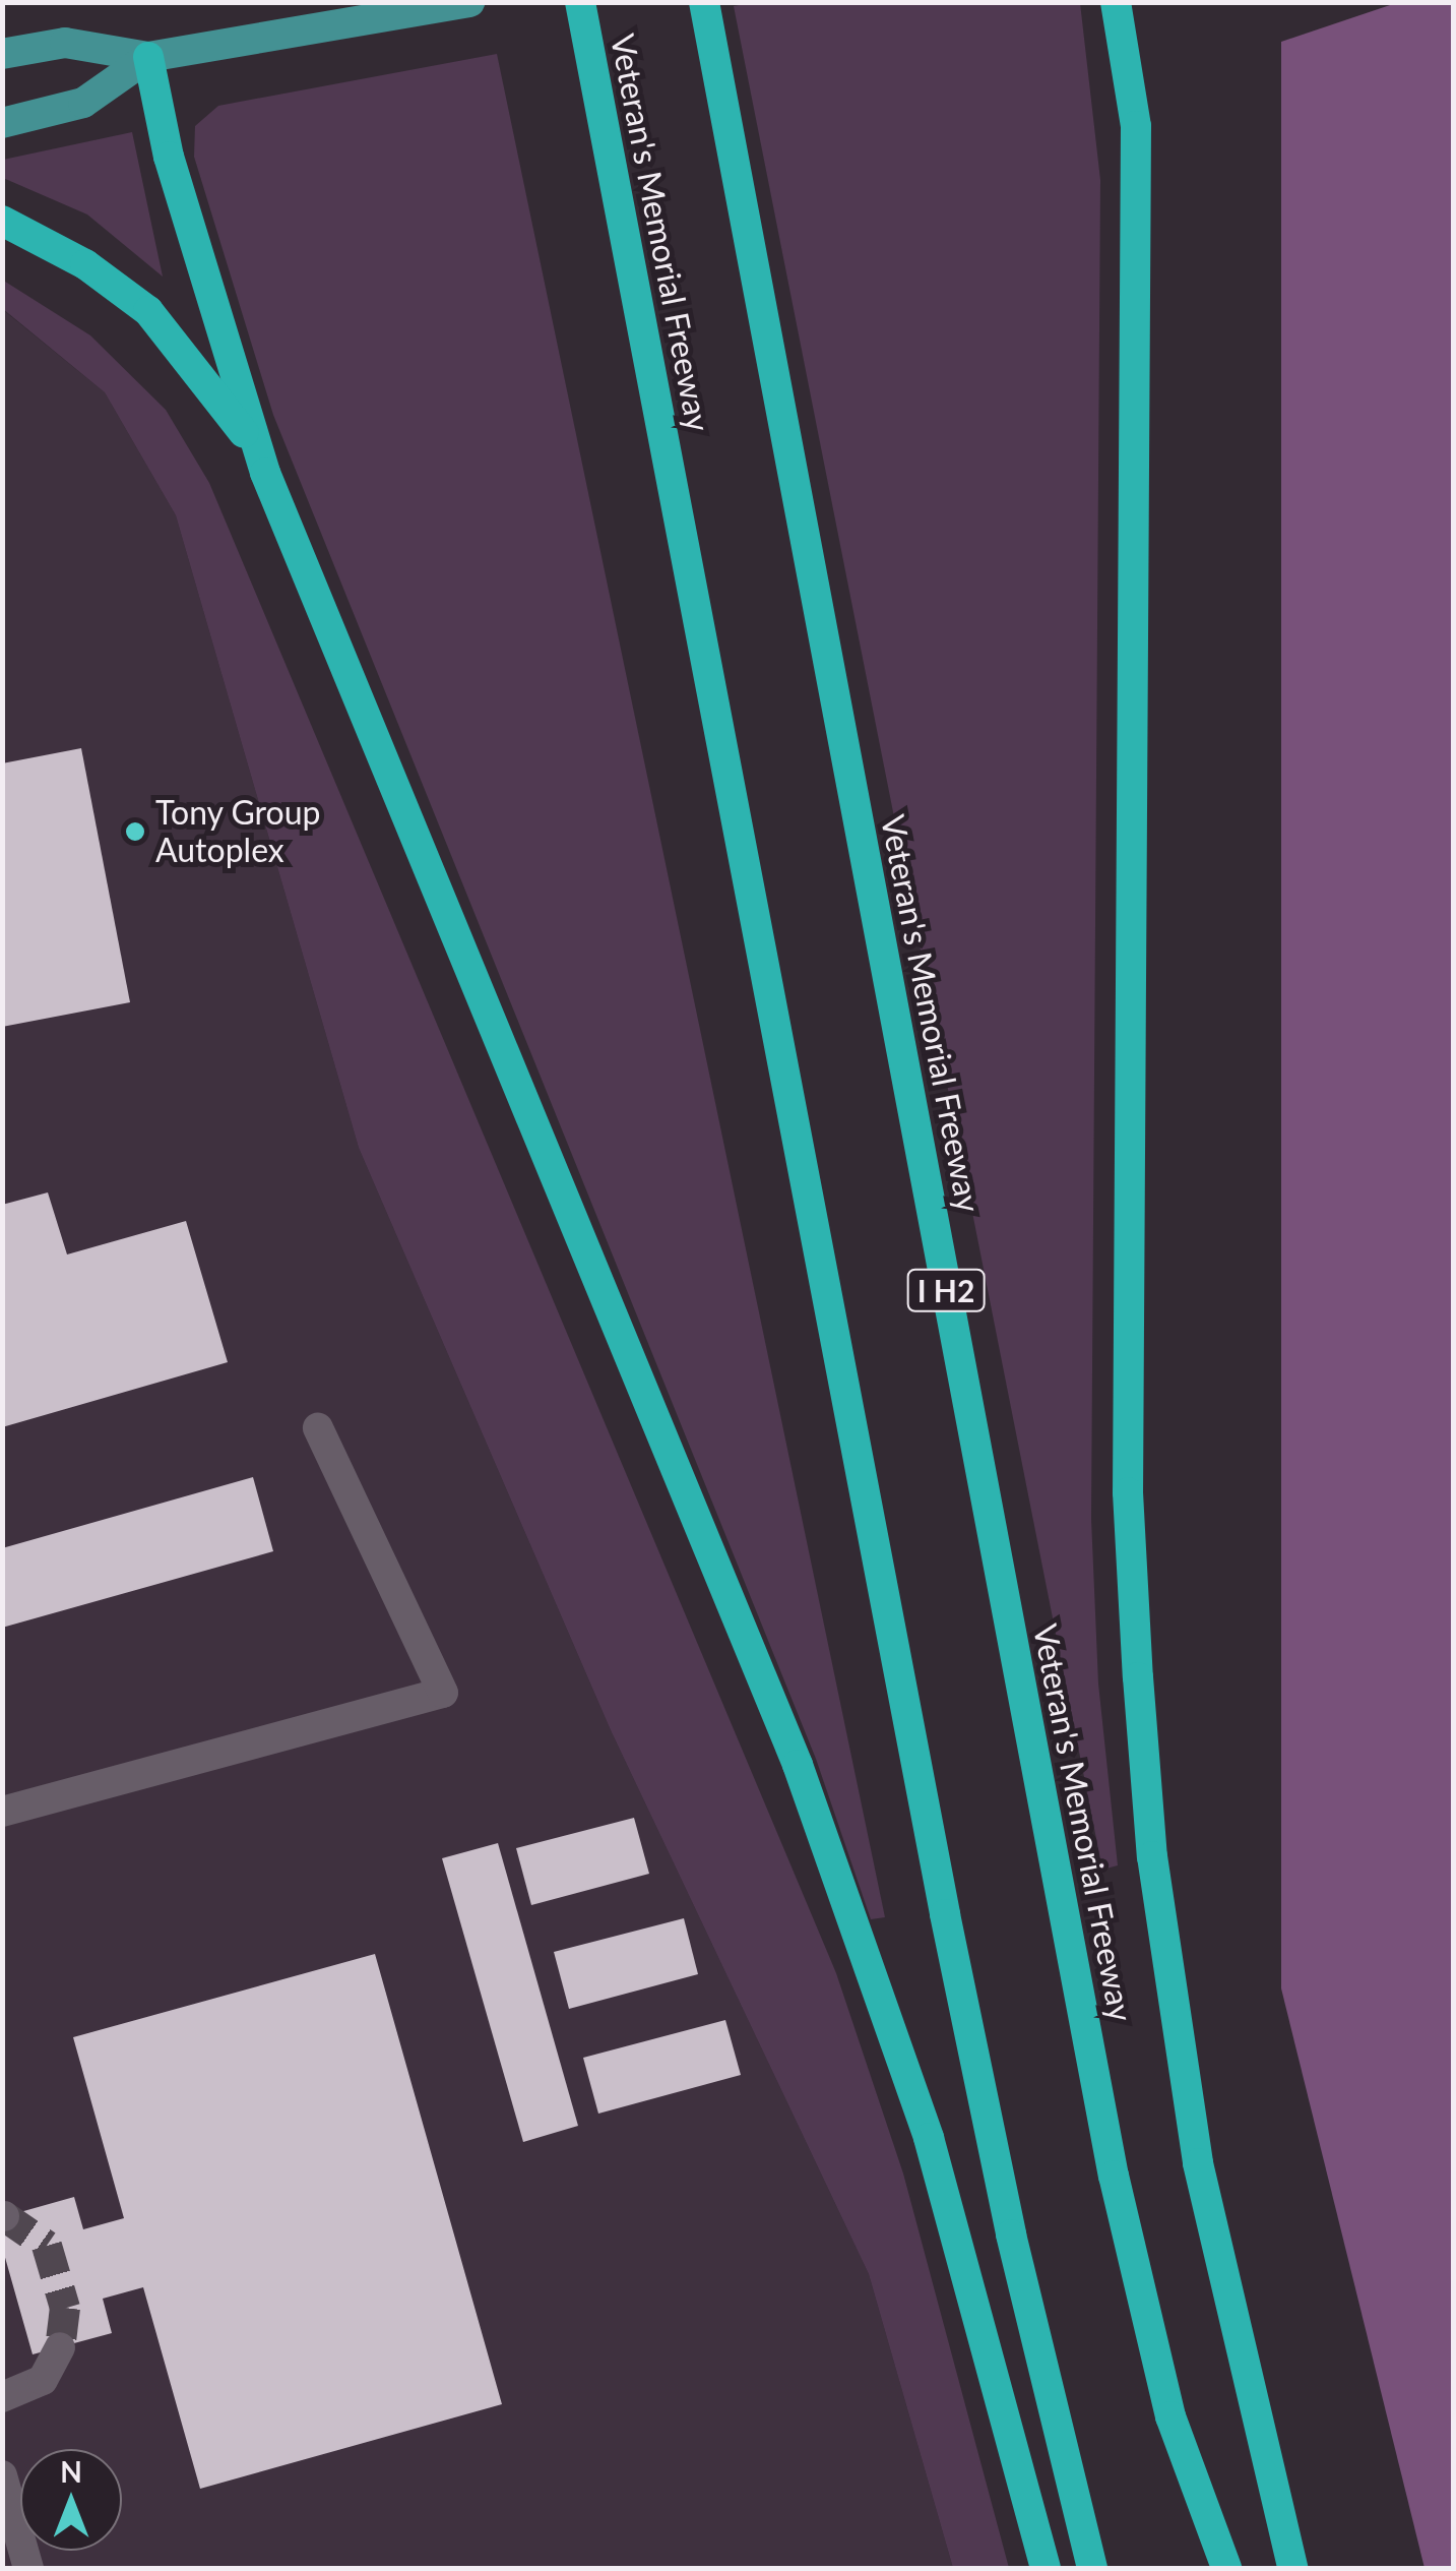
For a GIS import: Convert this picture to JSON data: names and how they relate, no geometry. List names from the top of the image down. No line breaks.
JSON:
{"streets":{"highway":["Veteran's Memorial Freeway","I H2"]},"places":["Tony Group Autoplex"],"north":"top"}
